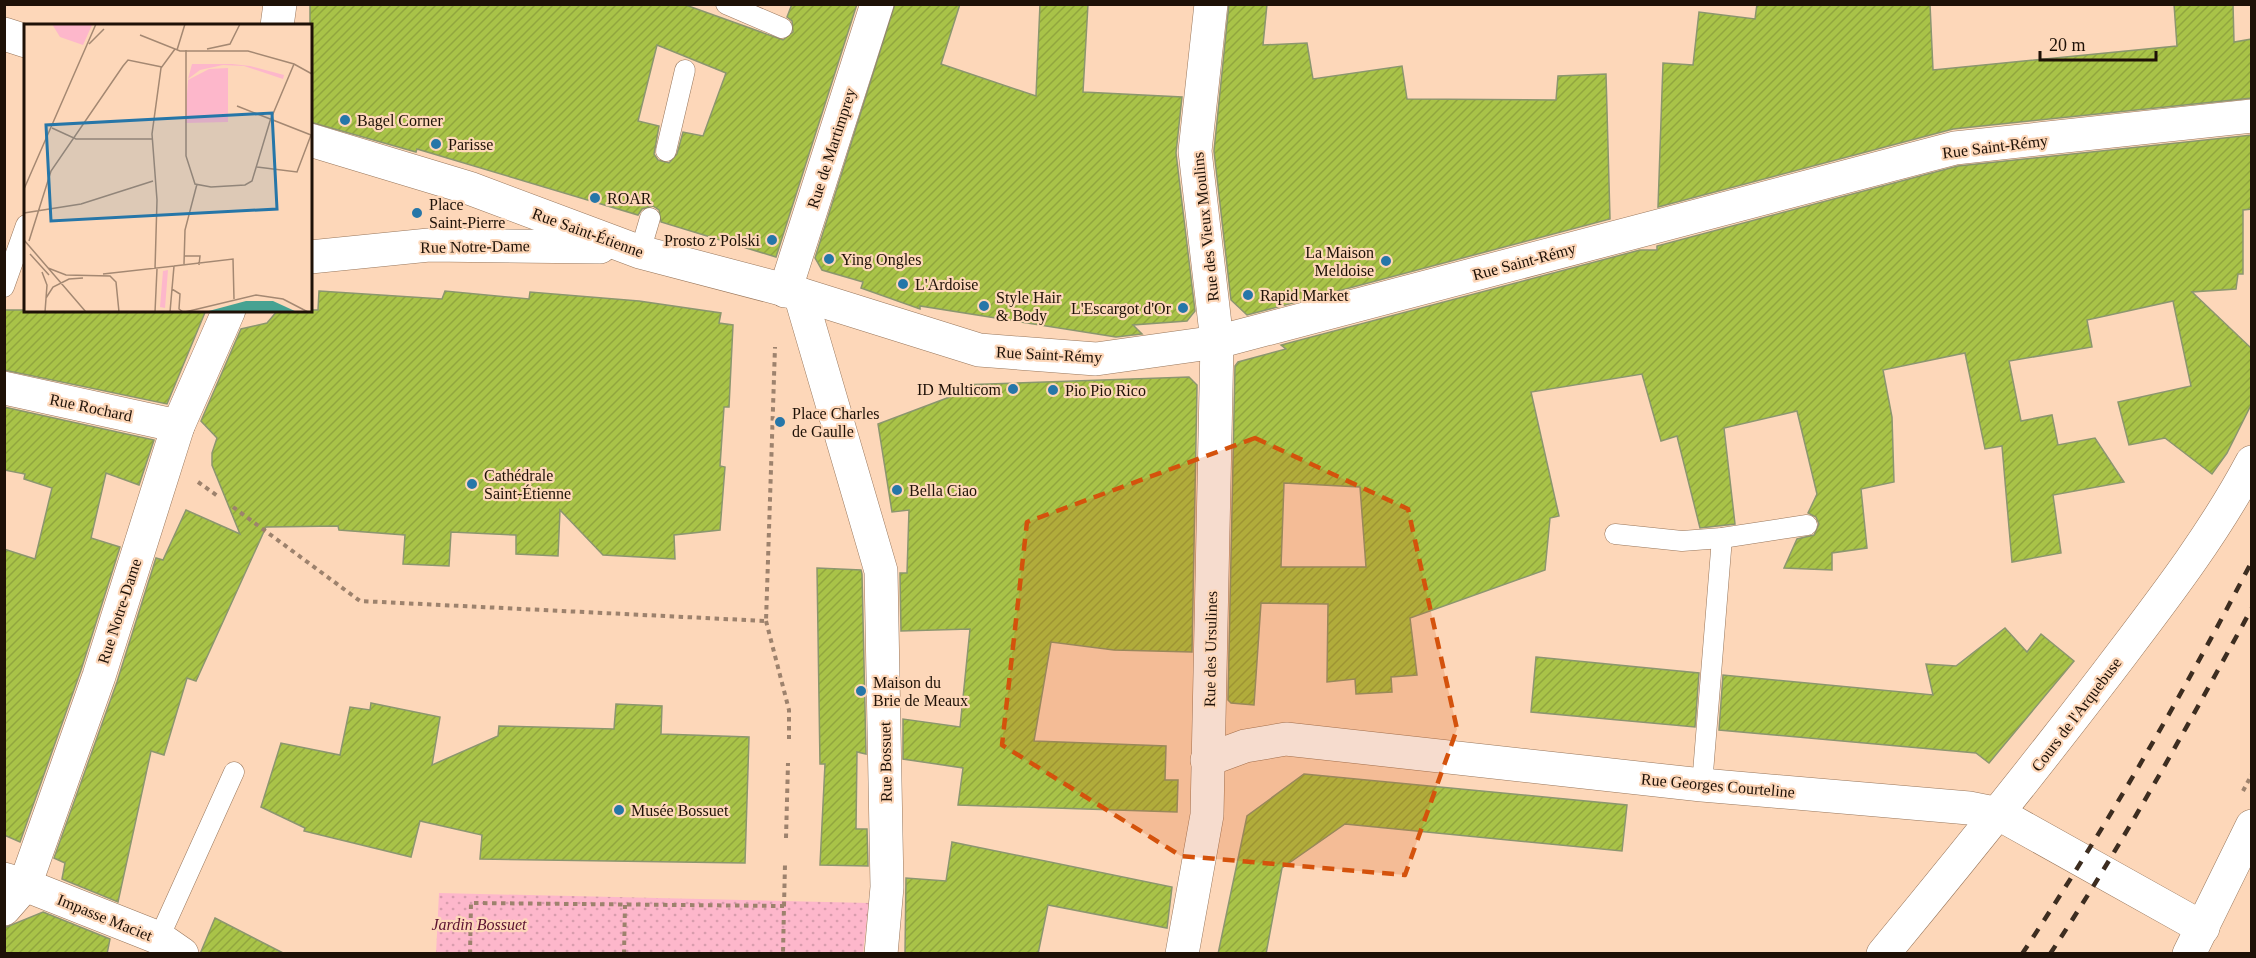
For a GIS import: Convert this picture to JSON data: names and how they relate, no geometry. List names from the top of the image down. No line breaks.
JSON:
{"streets":{"street":["Rue Saint-Rémy","Rue de Martimprey","Rue des Vieux Moulins","Rue Saint-Étienne","Rue Notre-Dame","Rue Rochard","Rue des Ursulines","Cours de l'Arquebuse","Rue Bossuet","Rue Georges Courteline","Impasse Maciet"]},"crossings":[["Rue Saint-Rémy","Rue de Martimprey"],["Rue Saint-Rémy","Rue des Vieux Moulins"],["Rue Saint-Rémy","Rue Saint-Étienne"],["Rue Saint-Rémy","Rue des Ursulines"],["Rue Saint-Rémy","Rue Bossuet"],["Rue de Martimprey","Rue Saint-Étienne"],["Rue de Martimprey","Rue Bossuet"],["Rue des Vieux Moulins","Rue des Ursulines"],["Rue Saint-Étienne","Rue Notre-Dame"],["Rue Saint-Étienne","Rue Bossuet"],["Rue Notre-Dame","Rue Rochard"],["Rue Notre-Dame","Impasse Maciet"],["Rue des Ursulines","Rue Georges Courteline"],["Cours de l'Arquebuse","Rue Georges Courteline"]],"parks":["Jardin Bossuet"],"places":["Bagel Corner","Parisse","ROAR","Place Saint-Pierre","Prosto z Polski","Ying Ongles","La Maison Meldoise","L'Ardoise","Rapid Market","Style Hair & Body","L'Escargot d'Or","ID Multicom","Pio Pio Rico","Place Charles de Gaulle","Cathédrale Saint-Étienne","Bella Ciao","Maison du Brie de Meaux","Musée Bossuet"],"scale_bar":"20 m"}
